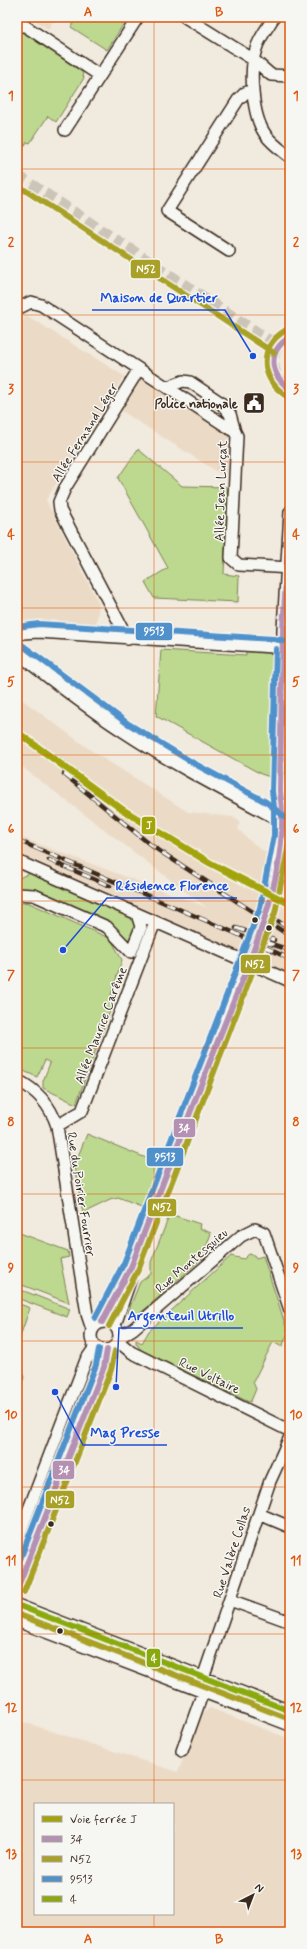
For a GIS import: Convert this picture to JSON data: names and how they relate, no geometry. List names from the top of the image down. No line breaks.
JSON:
{"streets":{"street":["Allée Fernand Léger","Allée Jean Lurçat","Allée Maurice Carême","Rue du Poirier Fourrier","Rue Montesquieu","Rue Voltaire","Rue Valère Collas"]},"crossings":[["Allée Fernand Léger","Allée Jean Lurçat"],["Allée Maurice Carême","Rue du Poirier Fourrier"],["Rue du Poirier Fourrier","Rue Montesquieu"],["Rue du Poirier Fourrier","Rue Voltaire"],["Rue Montesquieu","Rue Voltaire"]],"places":{"other":["Maison de Quartier","Résidence Florence","Argenteuil Utrillo","Mag Presse"],"public building":["Police nationale"]},"lines":["transit line N52","transit line 34","transit line 9513","rail line J","transit line 4"],"legend":["Voie ferrée J","34","N52","9513","4"],"north":"top right","grid":{"columns":["A","B"],"rows":["1","2","3","4","5","6","7","8","9","10","11","12","13"]}}
